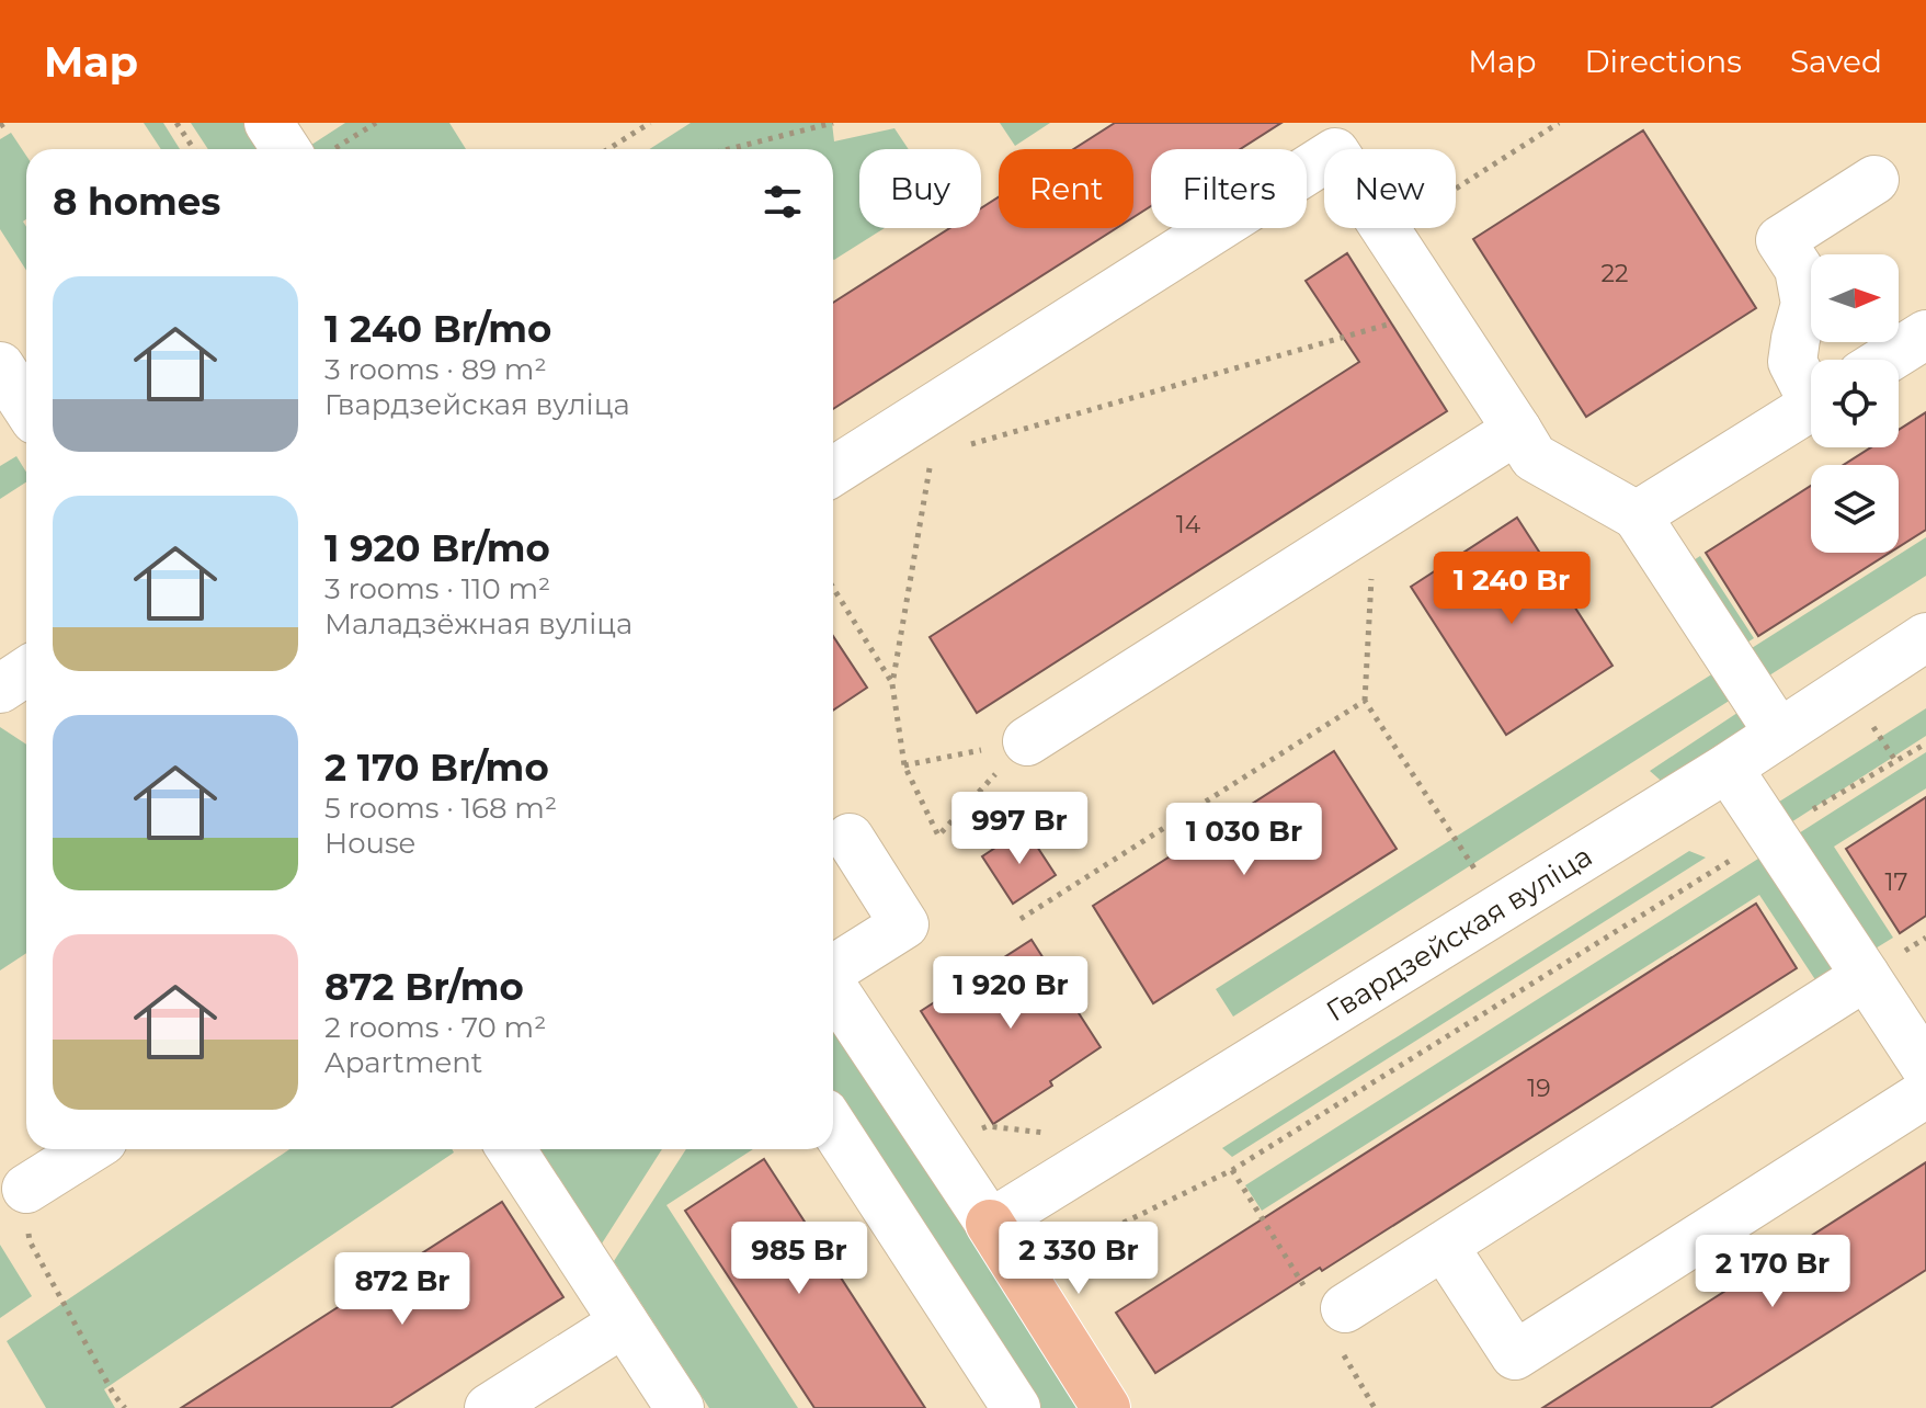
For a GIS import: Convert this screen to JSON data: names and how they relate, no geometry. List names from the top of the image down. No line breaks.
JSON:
{"streets":{"street":["Гвардзейская вуліца"]},"house_numbers":["22","14","17","19"],"north":"right","page":{"header":"Map","nav":["Map","Directions","Saved"],"chip":["Buy","Rent","Filters","New"],"heading":"8 homes","list":[{"name":"1 240 Br/mo","note":"3 rooms · 89 m² · Гвардзейская вуліца"},{"name":"1 920 Br/mo","note":"3 rooms · 110 m² · Маладзёжная вуліца"},{"name":"2 170 Br/mo","note":"5 rooms · 168 m² · House"},{"name":"872 Br/mo","note":"2 rooms · 70 m² · Apartment"}],"price":["1 240 Br","997 Br","1 030 Br","1 920 Br","985 Br","2 330 Br","2 170 Br","872 Br"]}}
